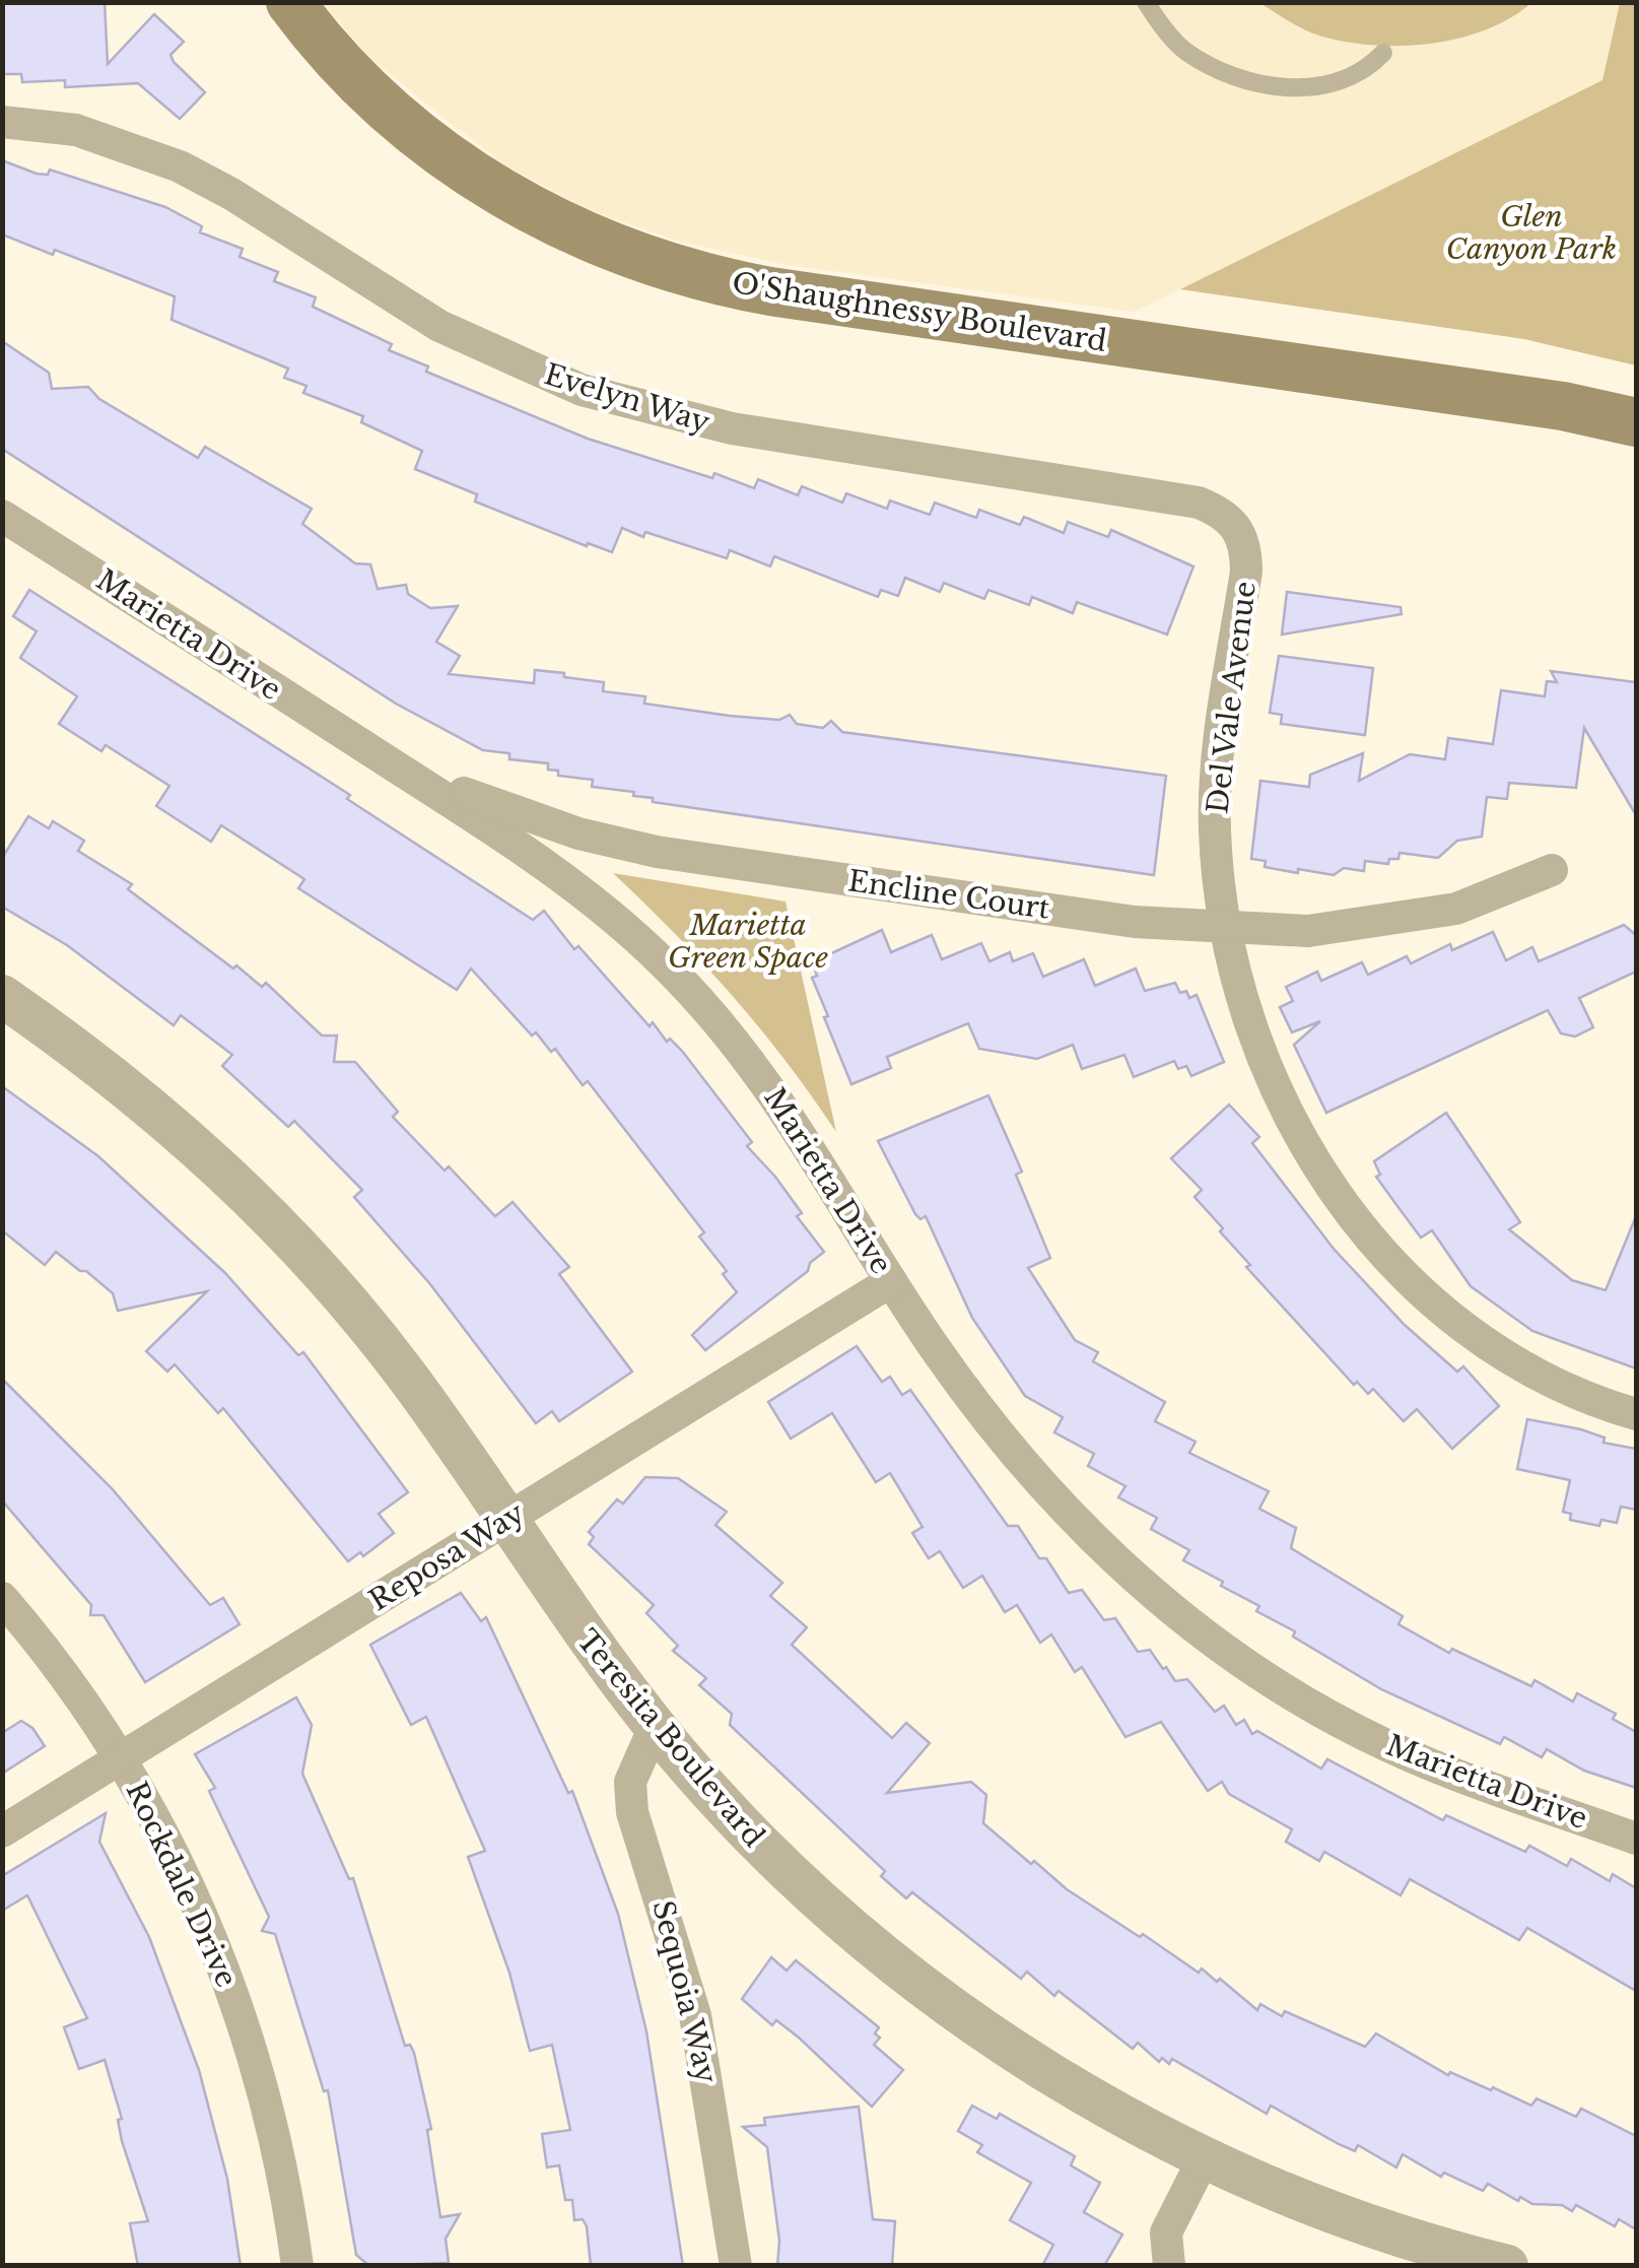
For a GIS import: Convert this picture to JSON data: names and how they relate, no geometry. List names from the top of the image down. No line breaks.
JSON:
{"streets":{"main road":["O'Shaughnessy Boulevard"],"street":["Evelyn Way","Marietta Drive","Del Vale Avenue","Encline Court","Reposa Way","Teresita Boulevard","Rockdale Drive","Sequoia Way"]},"crossings":[["Evelyn Way","Del Vale Avenue"],["Marietta Drive","Encline Court"],["Marietta Drive","Reposa Way"],["Del Vale Avenue","Encline Court"],["Reposa Way","Teresita Boulevard"],["Reposa Way","Rockdale Drive"],["Teresita Boulevard","Sequoia Way"]],"parks":["Glen Canyon Park","Marietta Green Space"]}
